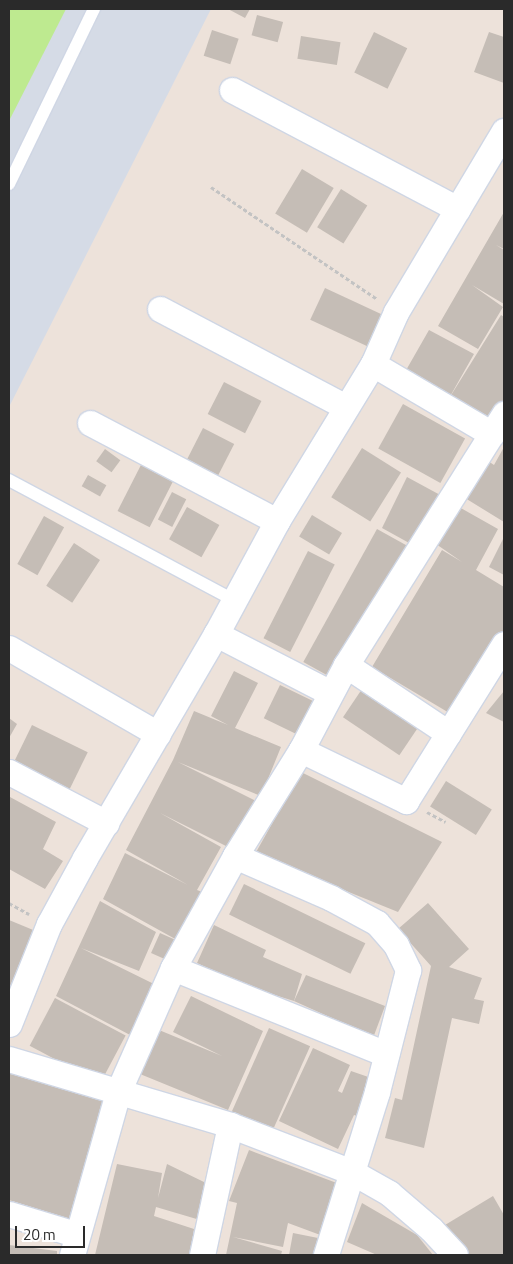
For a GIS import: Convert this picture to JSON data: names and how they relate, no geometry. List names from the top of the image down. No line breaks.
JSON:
{"scale_bar":"20 m"}
